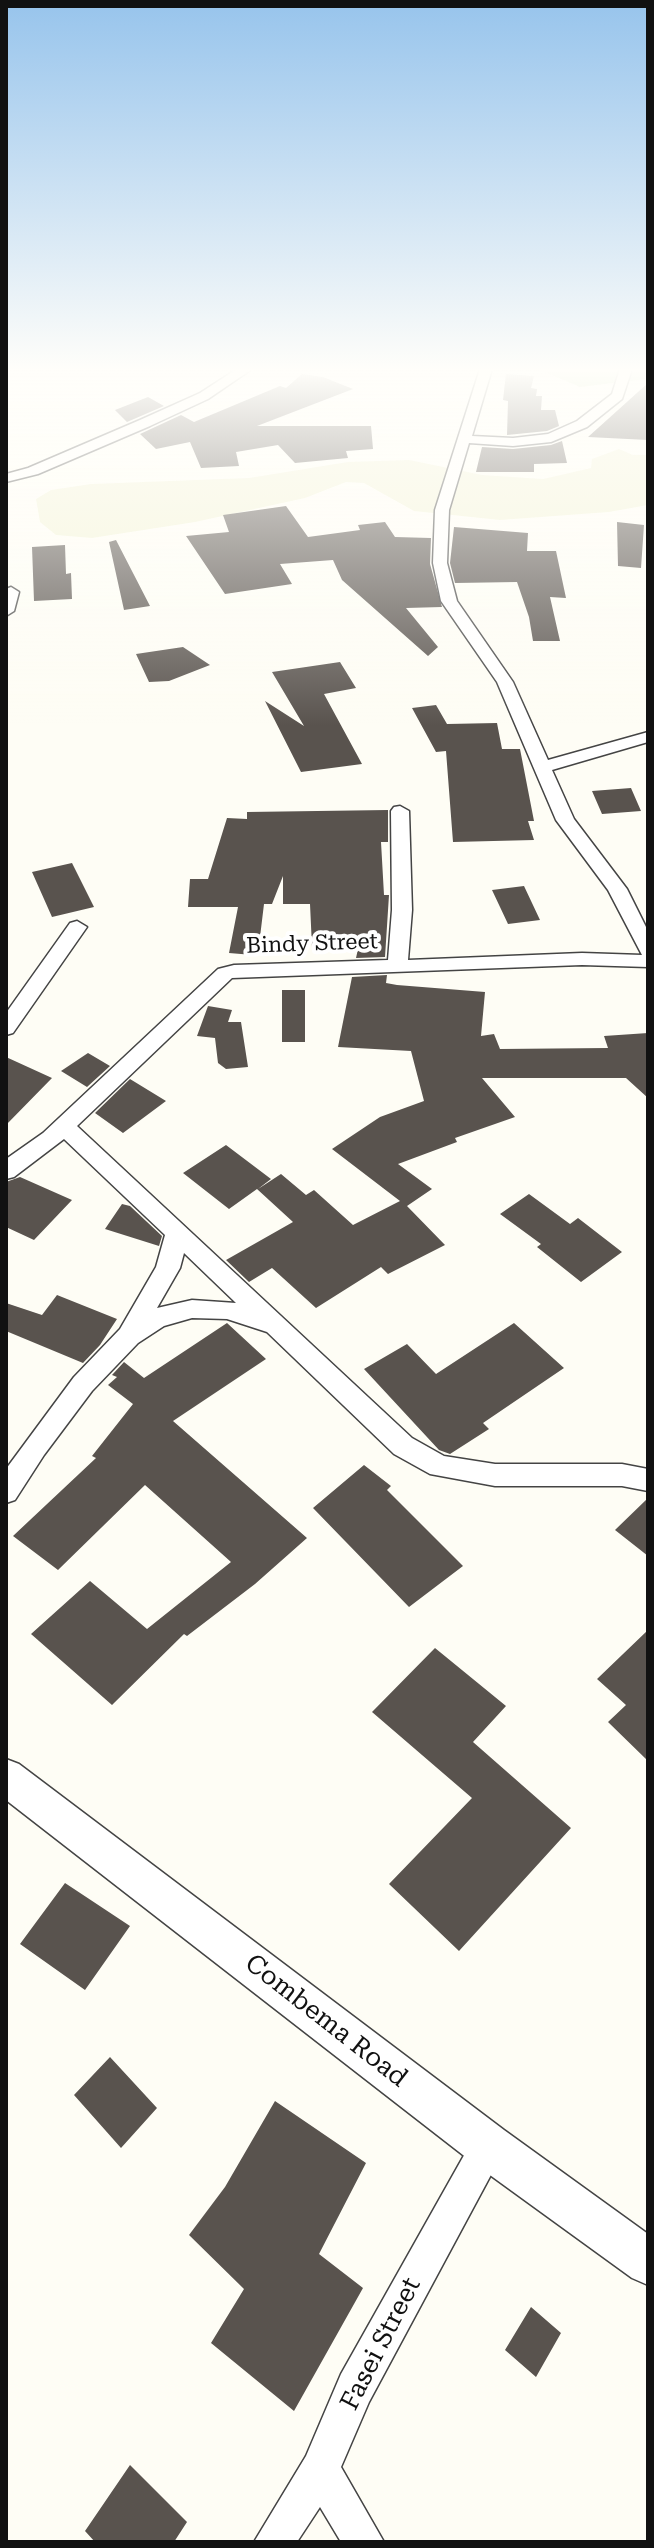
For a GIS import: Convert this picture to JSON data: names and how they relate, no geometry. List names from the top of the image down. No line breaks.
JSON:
{"streets":{"street":["Bindy Street","Combema Road","Fasei Street"]},"crossings":[["Combema Road","Fasei Street"]]}
